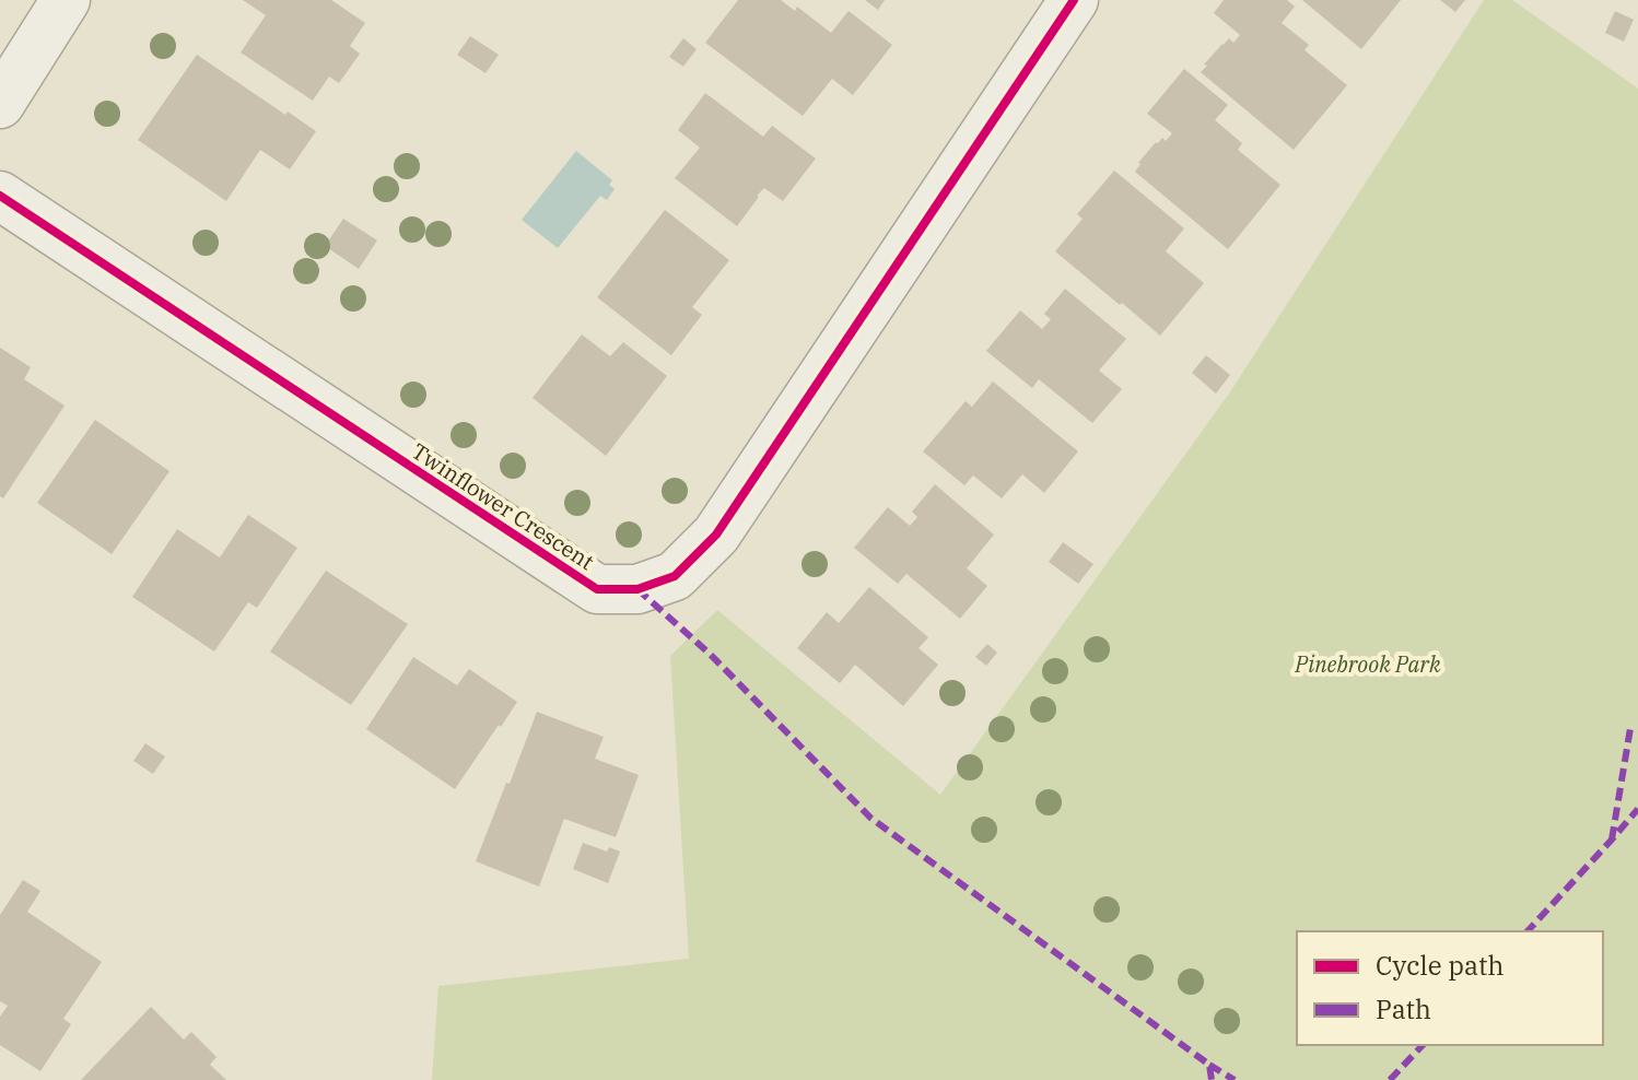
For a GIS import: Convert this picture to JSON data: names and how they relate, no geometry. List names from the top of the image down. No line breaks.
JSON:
{"streets":{"street":["Twinflower Crescent"]},"parks":["Pinebrook Park"],"legend":["Cycle path","Path"]}
